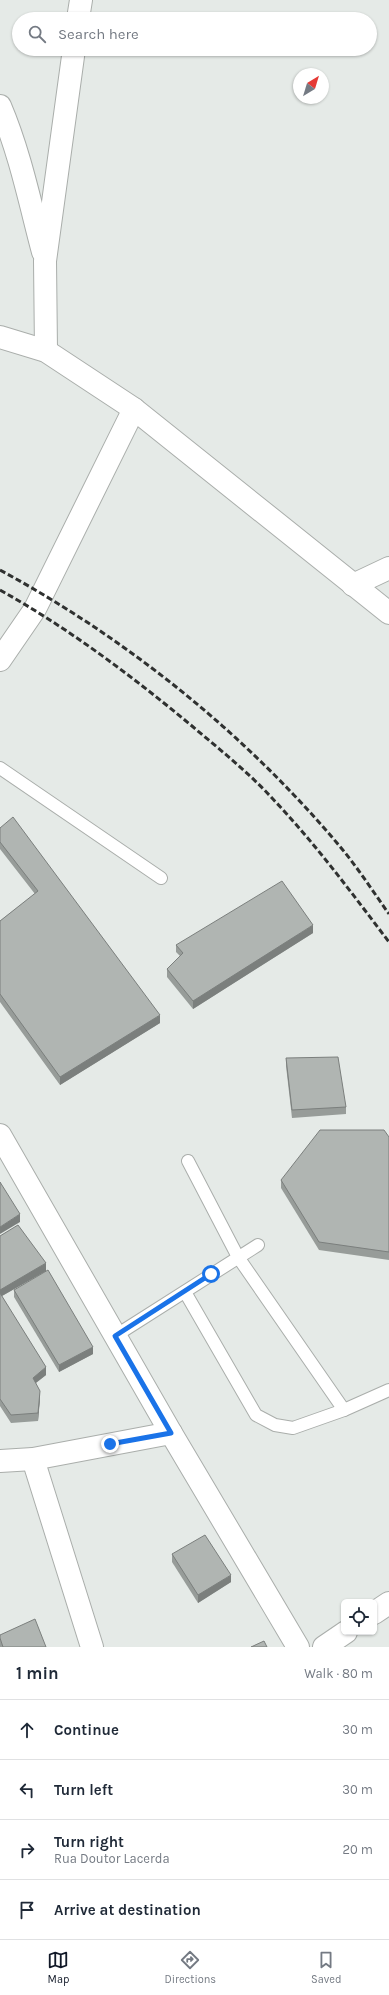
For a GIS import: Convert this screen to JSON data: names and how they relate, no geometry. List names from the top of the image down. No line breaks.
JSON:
{"north":"top right","page":{"search":"Search here","heading":["1 min","Walk · 80 m"],"list":[["Continue","30 m"],["Turn left","30 m"],["Turn right","Rua Doutor Lacerda","20 m"],"Arrive at destination"],"nav":["Map","Directions","Saved"]}}
